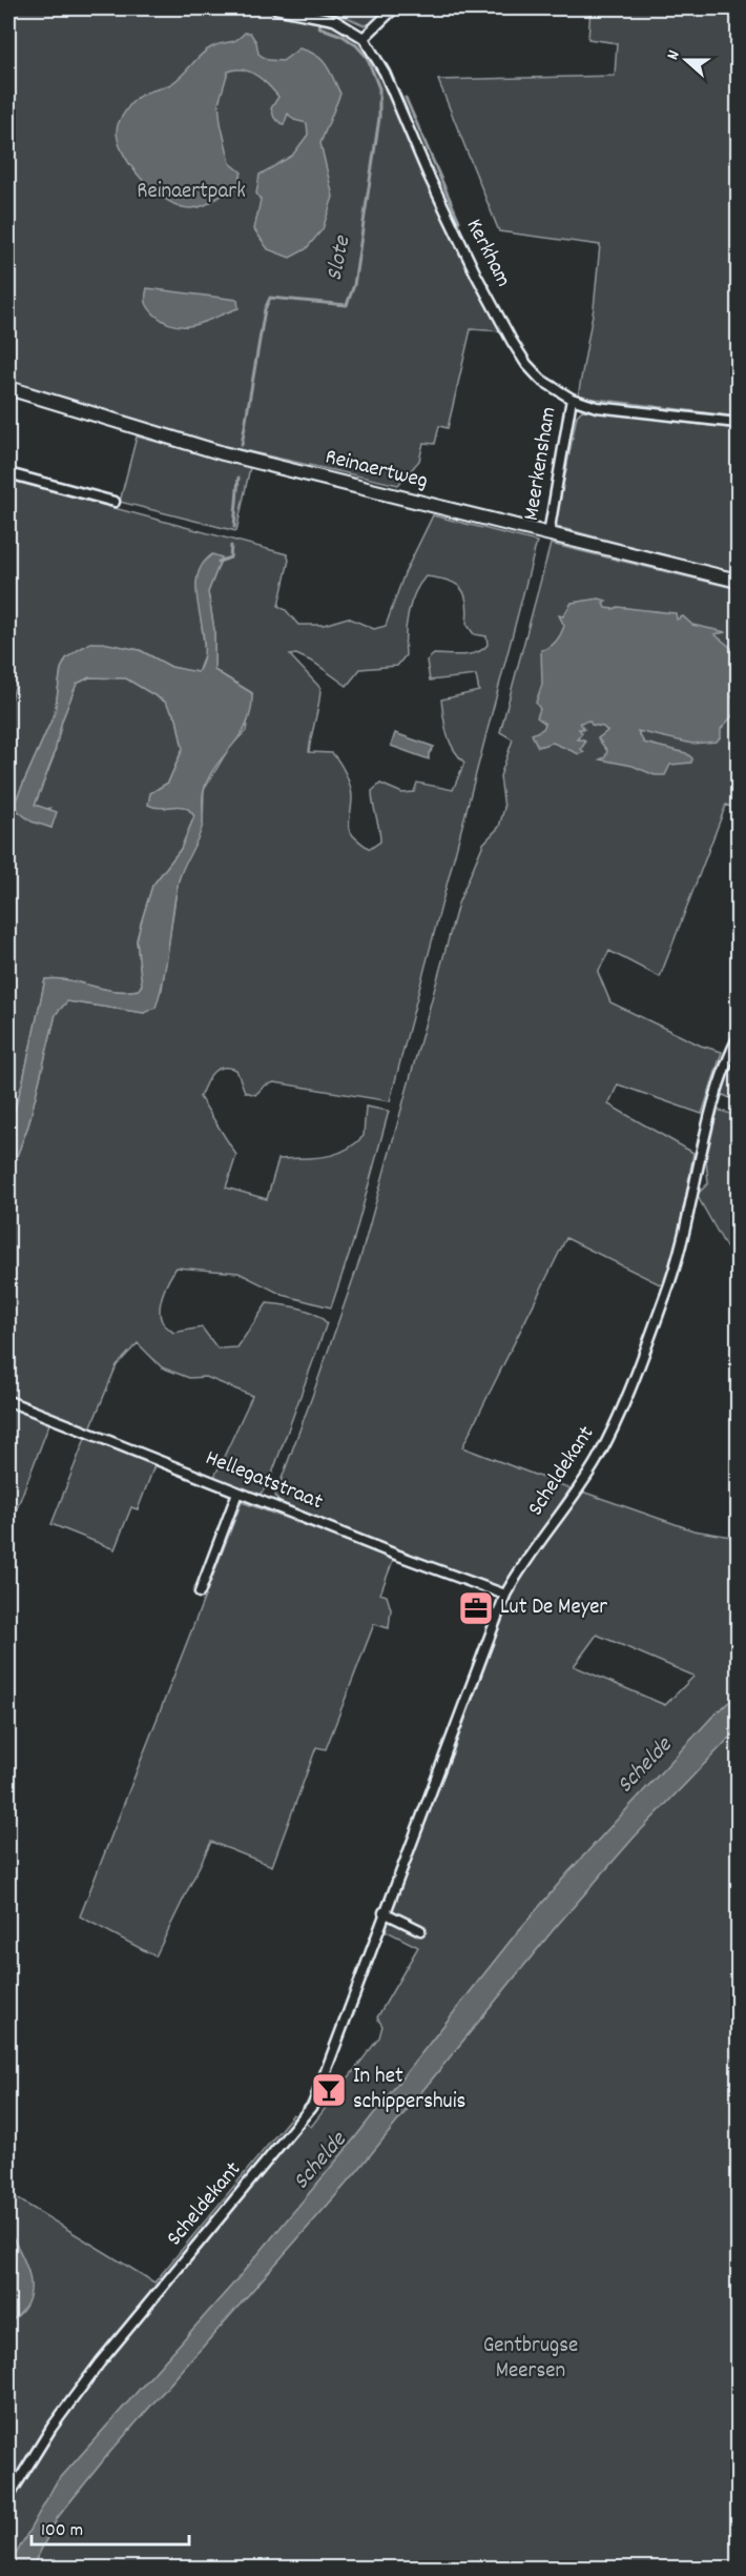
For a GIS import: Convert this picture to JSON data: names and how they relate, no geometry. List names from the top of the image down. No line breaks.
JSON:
{"streets":{"main road":["Reinaertweg"],"street":["Kerkham","Meerkensham","Scheldekant","Hellegatstraat"]},"crossings":[["Kerkham","Meerkensham"],["Meerkensham","Reinaertweg"],["Scheldekant","Hellegatstraat"]],"water":["Slote","Schelde"],"parks":["Reinaertpark","Gentbrugse Meersen"],"places":{"office":["Lut De Meyer"],"bar":["In het schippershuis"]},"scale_bar":"100 m","north":"left"}
